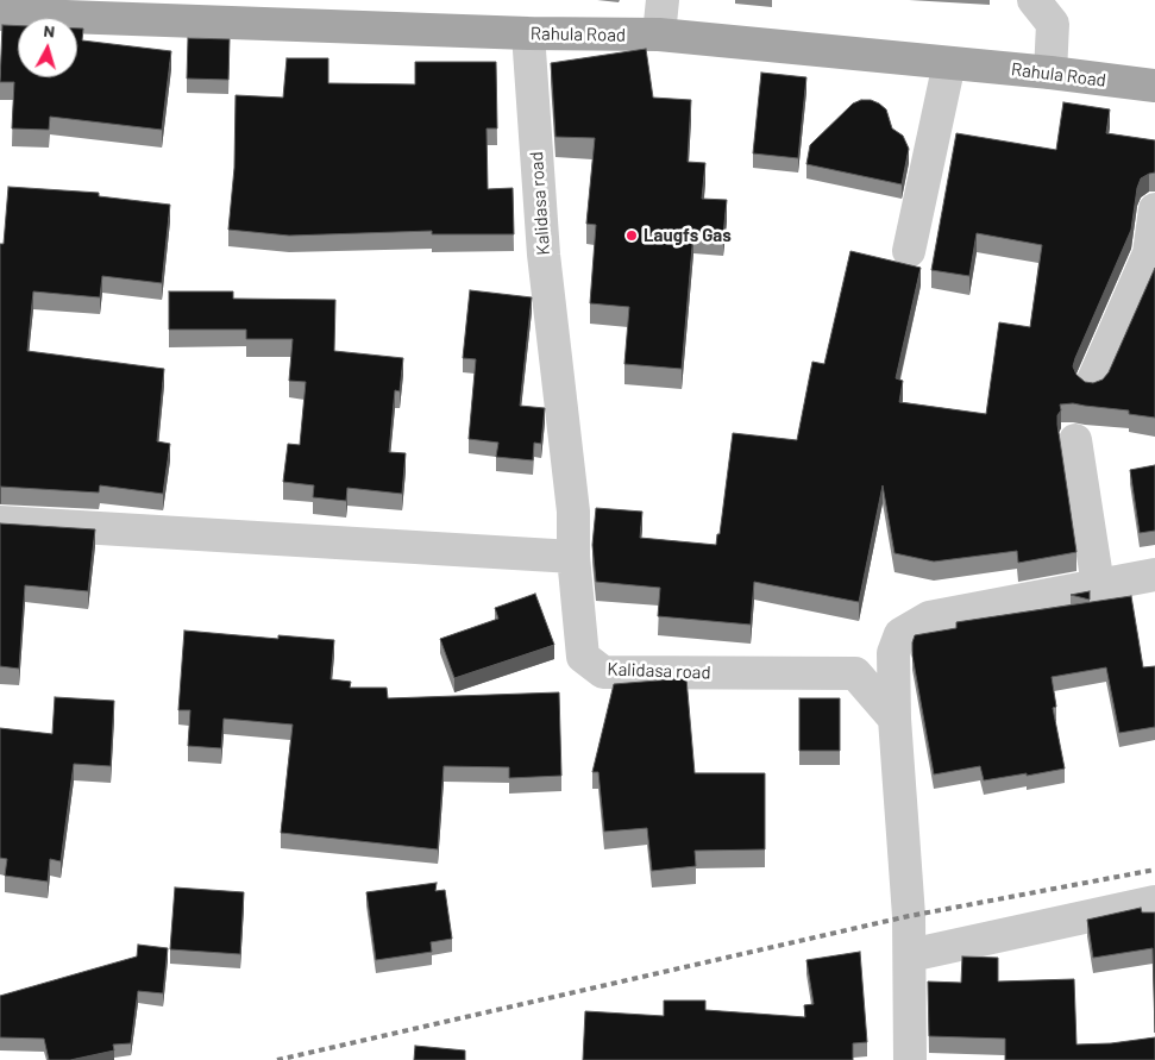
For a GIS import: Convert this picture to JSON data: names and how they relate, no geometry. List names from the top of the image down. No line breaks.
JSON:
{"streets":{"main road":["Rahula Road"],"street":["Kalidasa road"]},"crossings":[["Rahula Road","Kalidasa road"]],"places":["Laugfs Gas"],"north":"top"}
